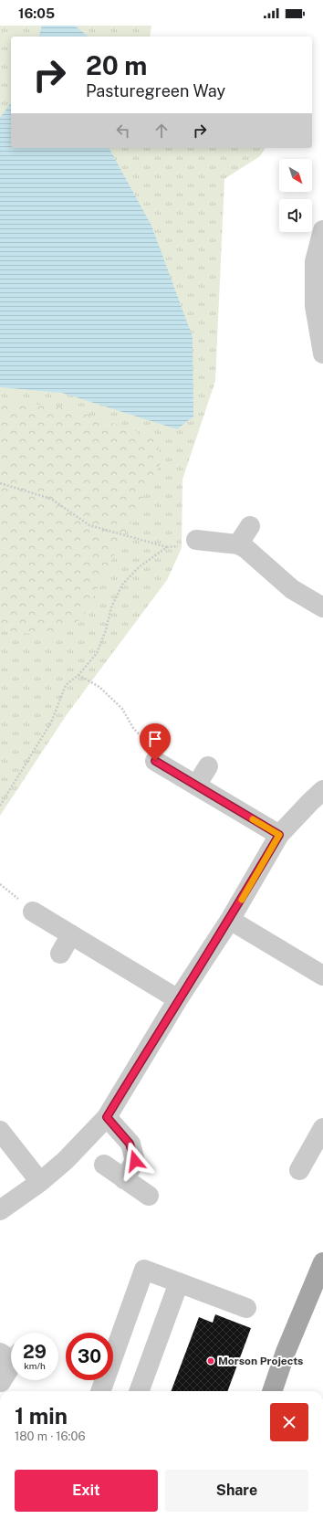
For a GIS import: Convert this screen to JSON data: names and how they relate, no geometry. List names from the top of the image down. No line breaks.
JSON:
{"places":["Morson Projects"],"north":"bottom right","page":{"status":"16:05","turn":["20 m","Pasturegreen Way"],"speed":"29 km/h","limit":"30","heading":["1 min","180 m · 16:06"],"buttons":["Exit","Share"]}}
